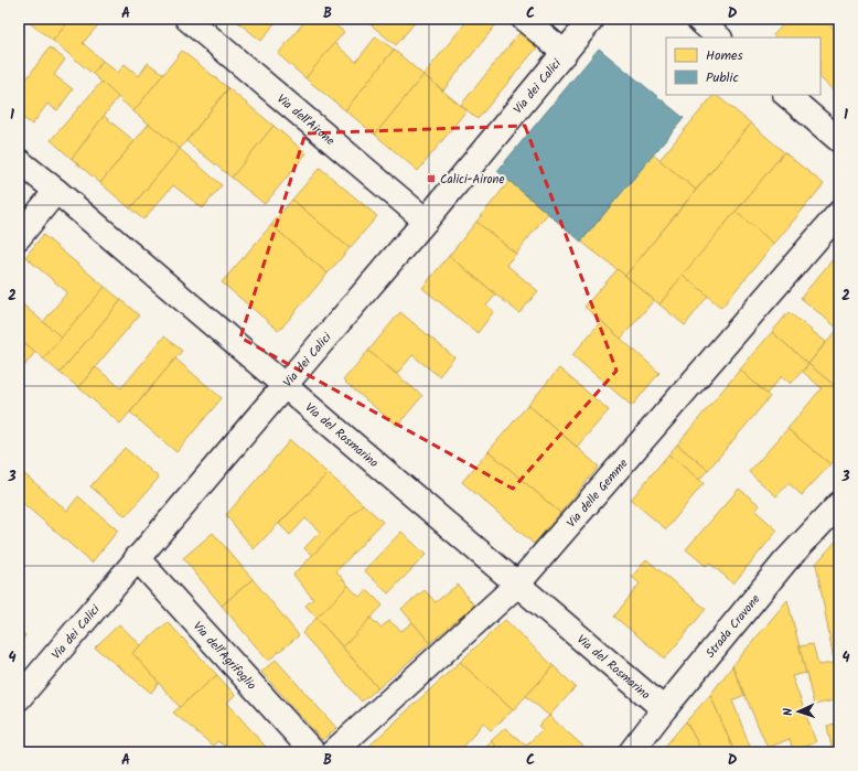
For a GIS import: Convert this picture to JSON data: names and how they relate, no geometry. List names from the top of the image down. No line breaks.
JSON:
{"streets":{"street":["Via dei Calici","Via dell'Airone","Via del Rosmarino","Via delle Gemme","Strada Cravone","Via dell'Agrifoglio"]},"crossings":[["Via dei Calici","Via dell'Airone"],["Via dei Calici","Via del Rosmarino"],["Via dei Calici","Via dell'Agrifoglio"],["Via del Rosmarino","Via delle Gemme"],["Via del Rosmarino","Strada Cravone"]],"places":{"transit":["Calici-Airone"]},"legend":["Homes","Public"],"north":"left","grid":{"columns":["A","B","C","D"],"rows":["1","2","3","4"]}}
